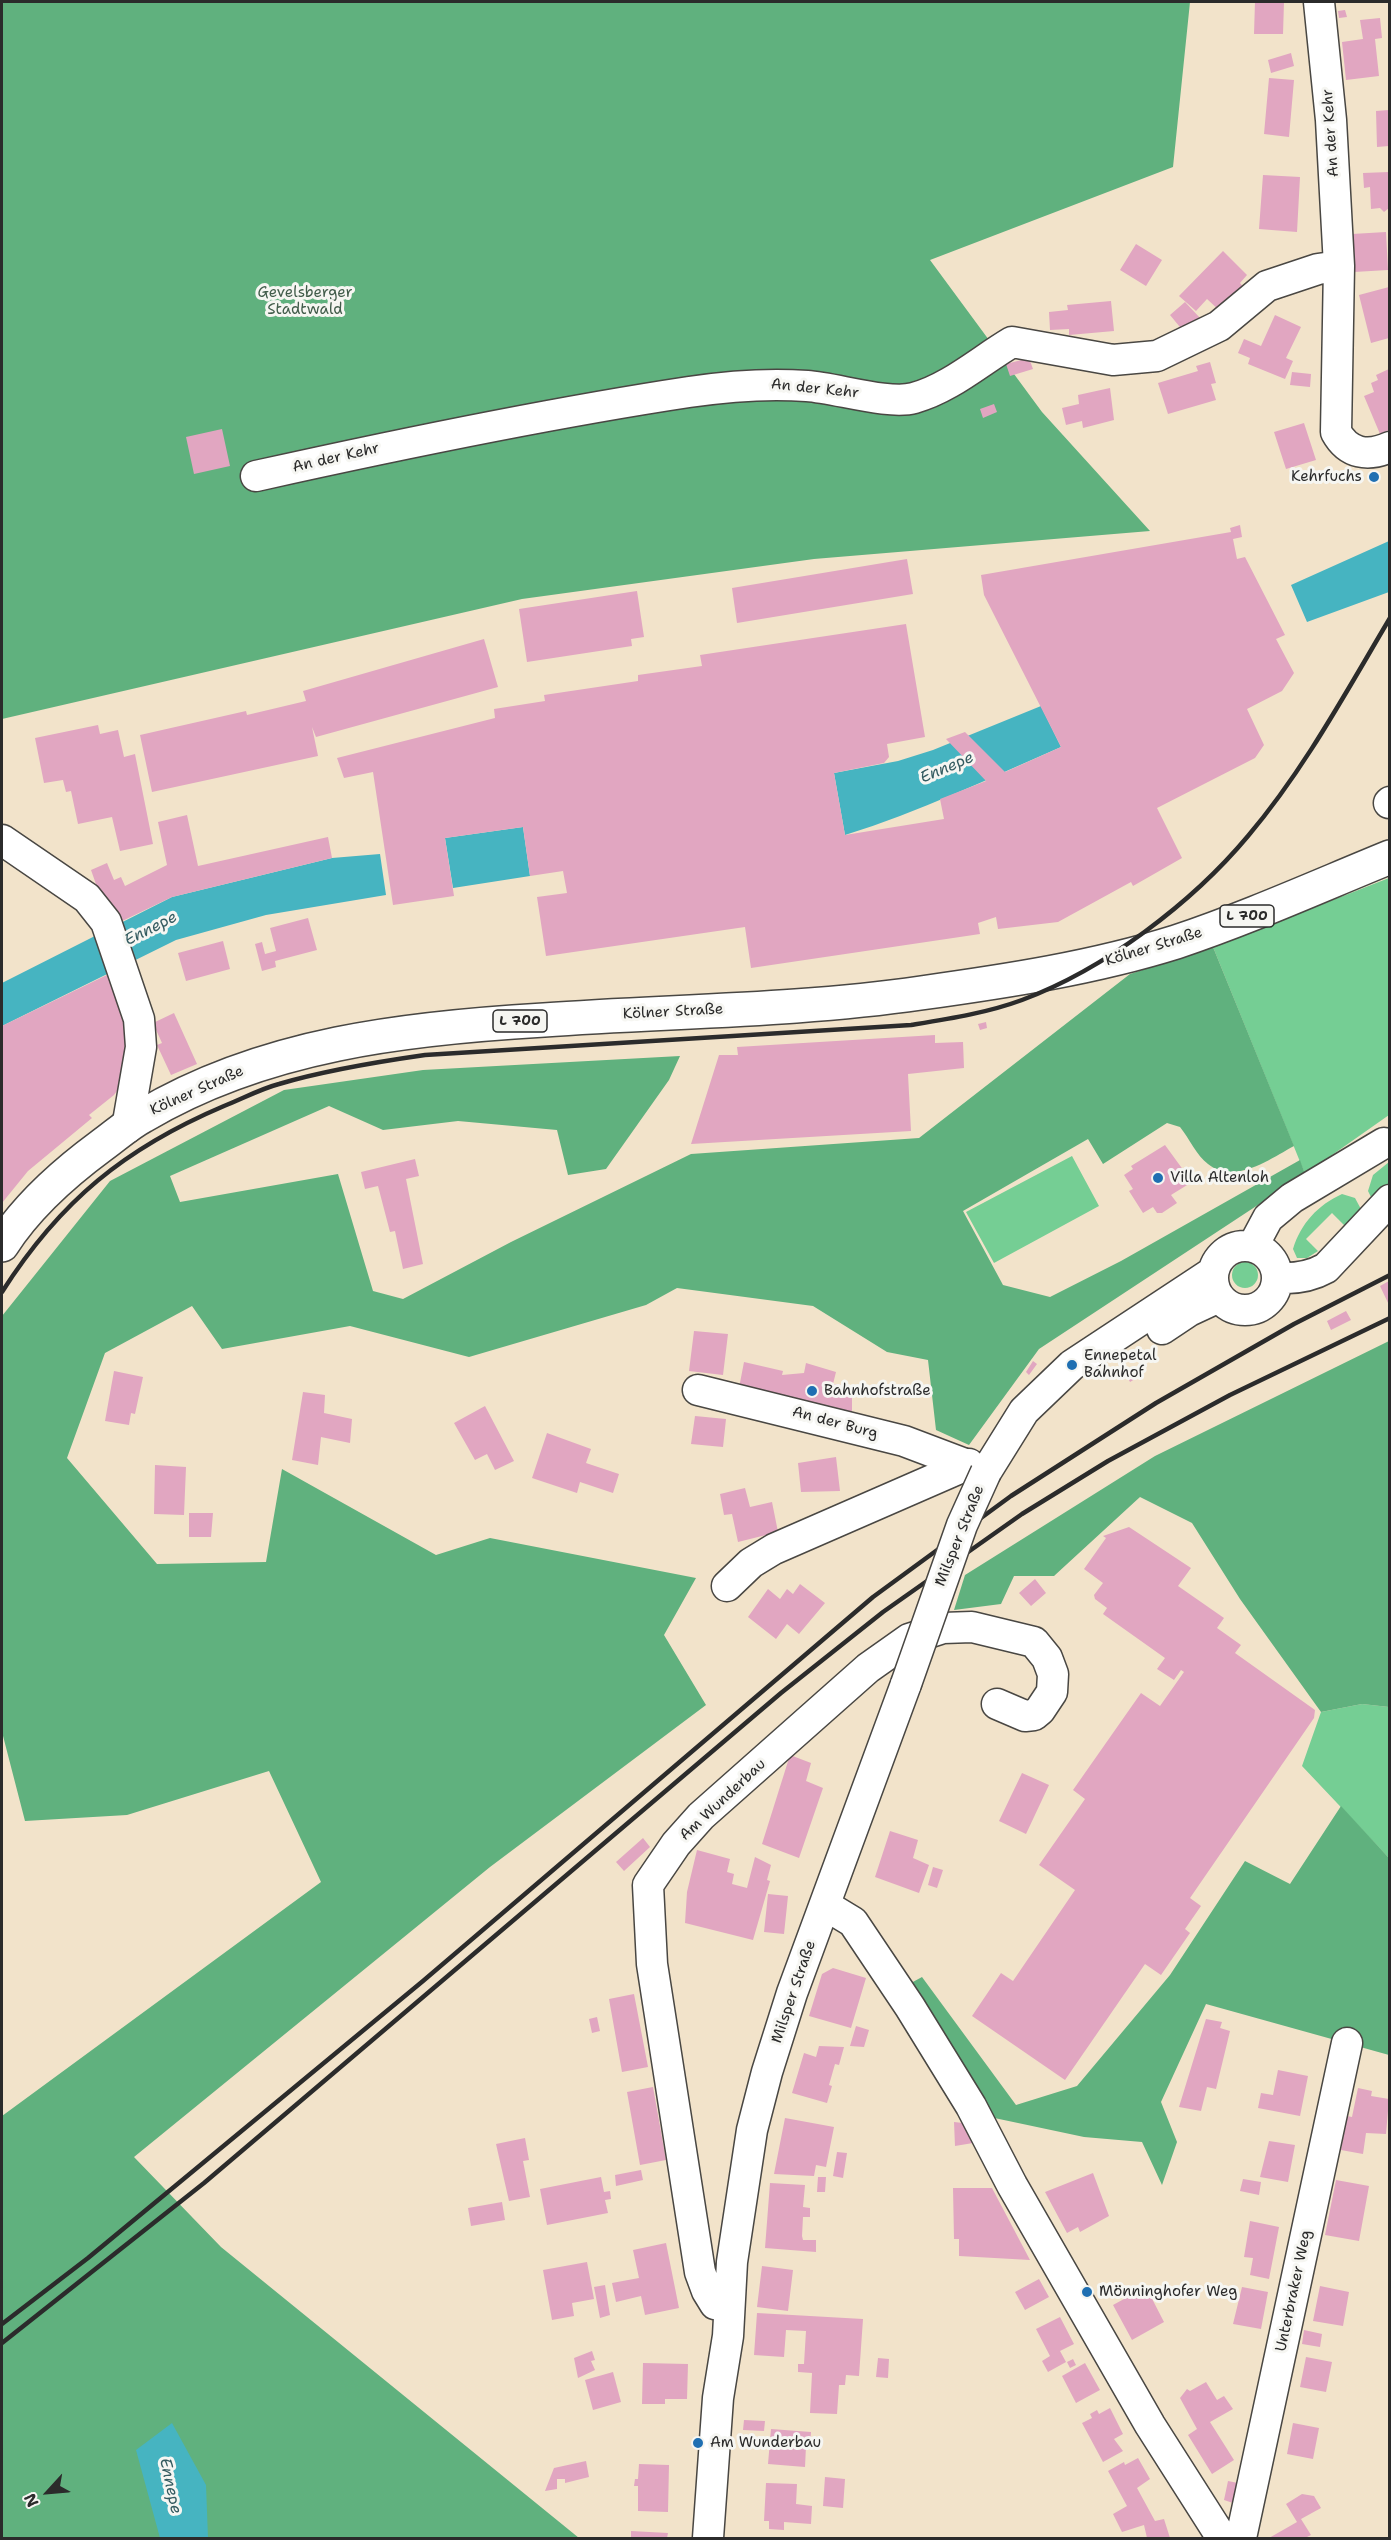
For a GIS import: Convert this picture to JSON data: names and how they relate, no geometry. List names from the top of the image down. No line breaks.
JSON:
{"streets":{"main road":["L 700","Kölner Straße"],"street":["An der Kehr","An der Burg","Milsper Straße","Am Wunderbau","Unterbraker Weg"]},"crossings":[["An der Burg","Milsper Straße"],["Milsper Straße","Am Wunderbau"]],"water":["Ennepe"],"parks":["Gevelsberger Stadtwald"],"places":["Kehrfuchs","Villa Altenloh","Ennepetal Bahnhof","Bahnhofstraße","Mönninghofer Weg","Am Wunderbau"],"north":"bottom left"}
